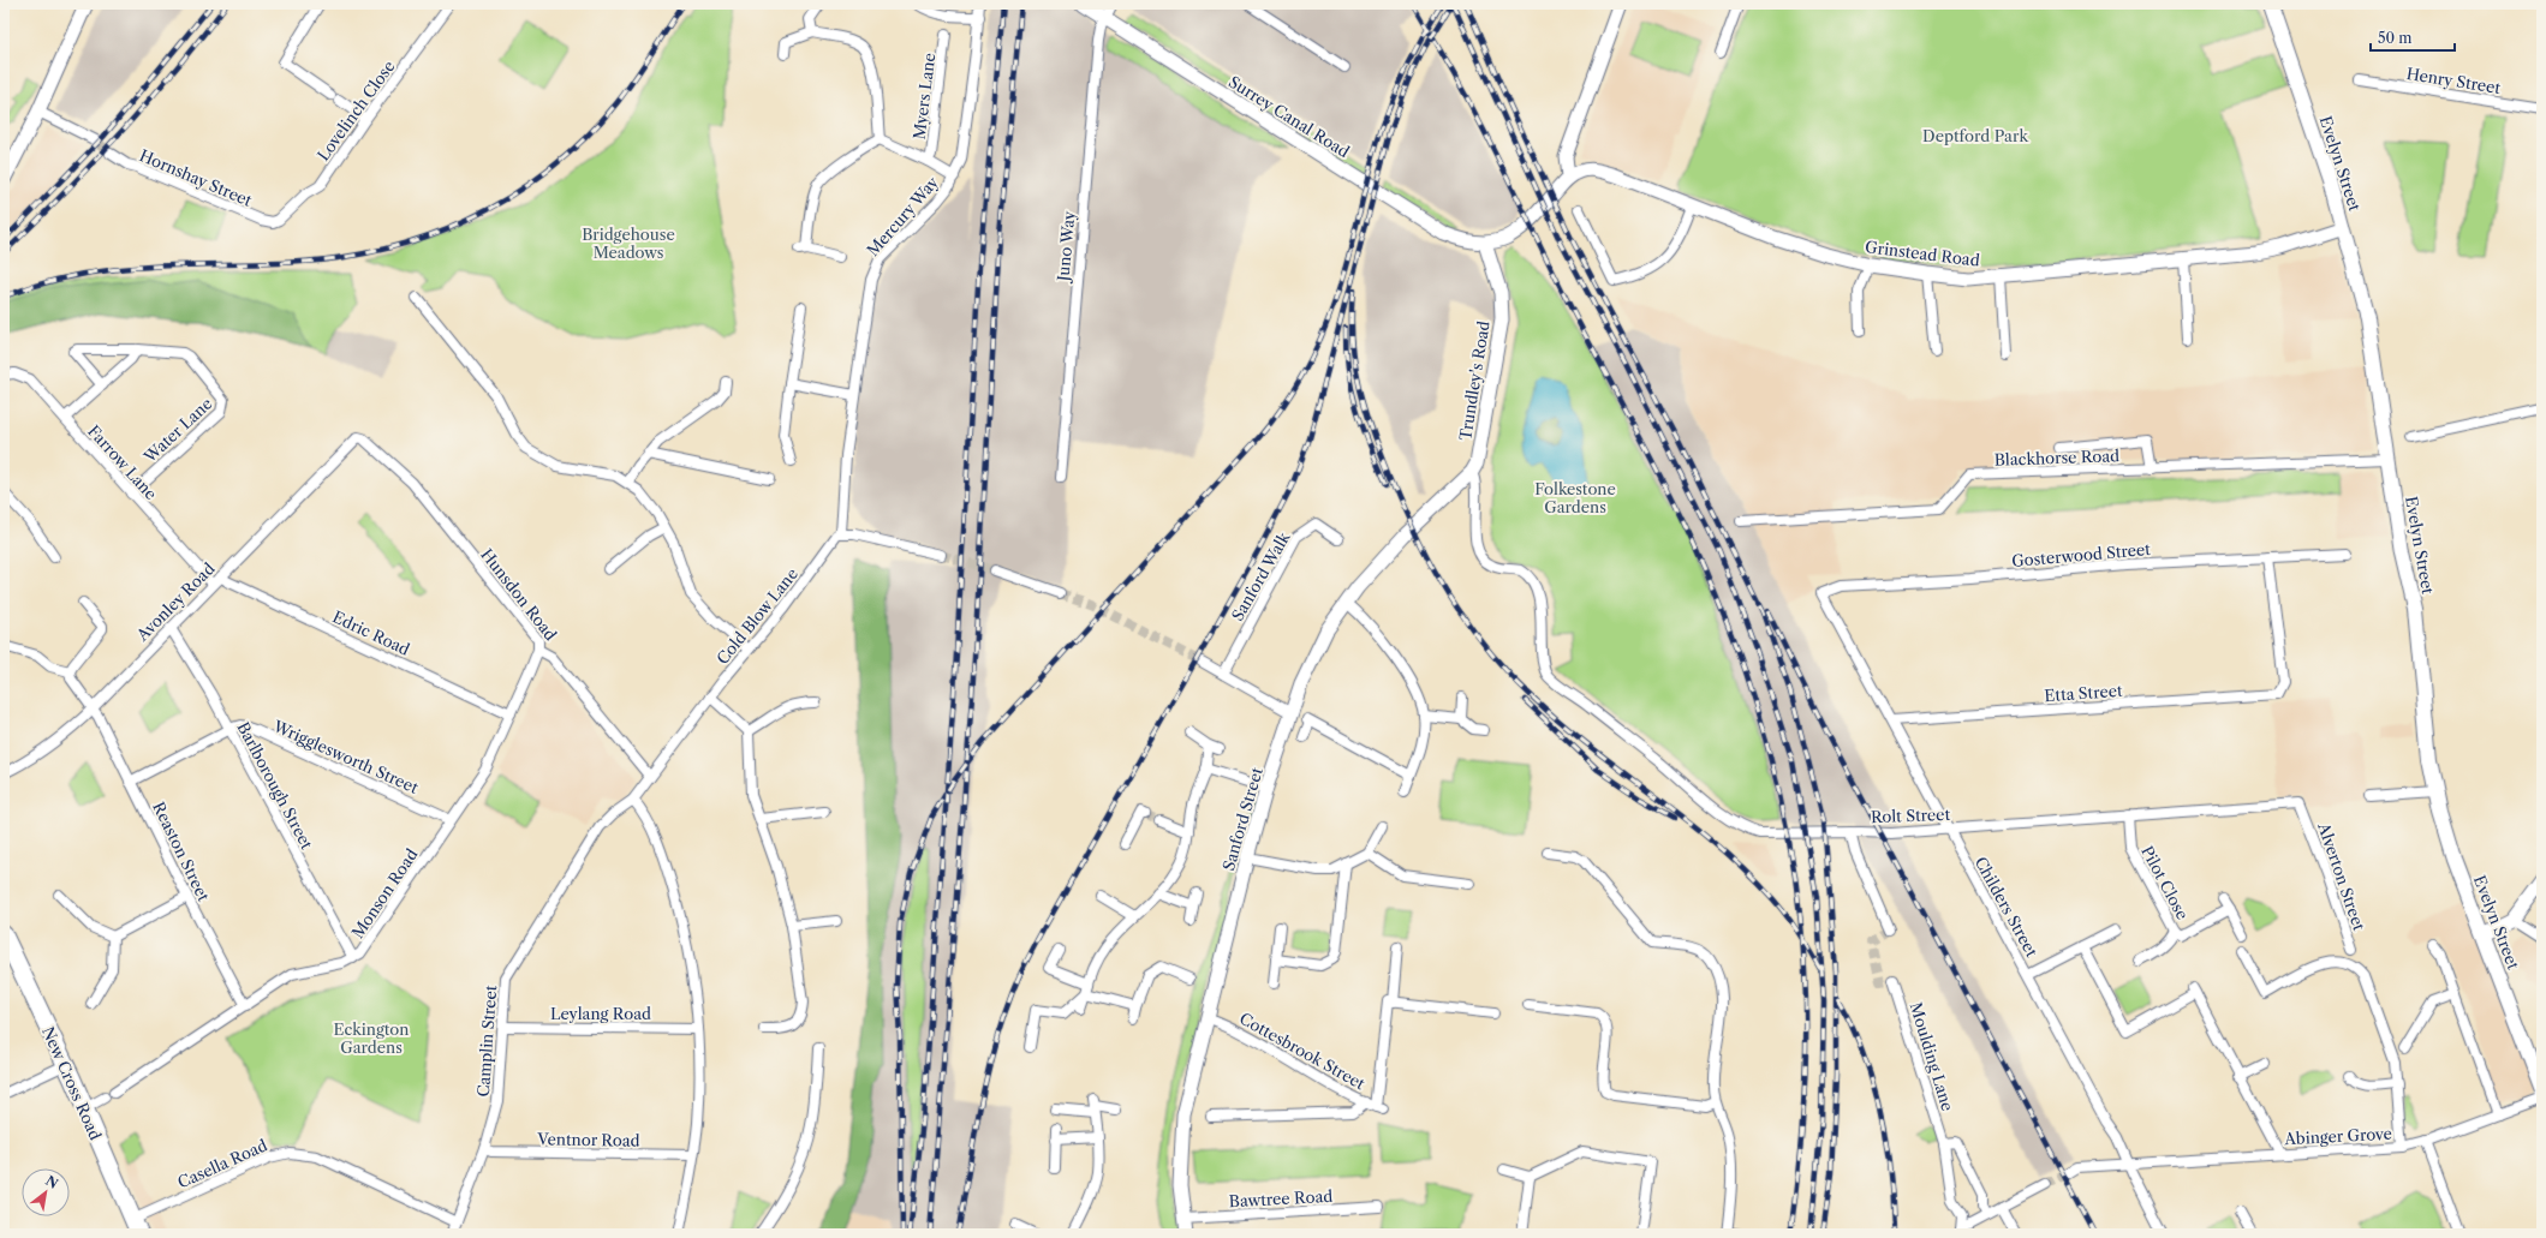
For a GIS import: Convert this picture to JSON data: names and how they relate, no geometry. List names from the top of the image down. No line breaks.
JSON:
{"streets":{"highway":["New Cross Road"],"main road":["Evelyn Street"],"street":["Henry Street","Myers Lane","Lovelinch Close","Surrey Canal Road","Hornshay Street","Mercury Way","Juno Way","Grinstead Road","Trundley's Road","Water Lane","Blackhorse Road","Farrow Lane","Gosterwood Street","Sanford Walk","Hunsdon Road","Avonley Road","Cold Blow Lane","Edric Road","Etta Street","Wrigglesworth Street","Barlborough Street","Rolt Street","Sanford Street","Reaston Street","Alverton Street","Pilot Close","Monson Road","Childers Street","Leylang Road","Camplin Street","Cottesbrook Street","Moulding Lane","Abinger Grove","Ventnor Road","Casella Road","Bawtree Road"]},"crossings":[["Myers Lane","Mercury Way"],["Lovelinch Close","Hornshay Street"],["Surrey Canal Road","Juno Way"],["Surrey Canal Road","Trundley's Road"],["Evelyn Street","Grinstead Road"],["Evelyn Street","Blackhorse Road"],["Mercury Way","Cold Blow Lane"],["Trundley's Road","Rolt Street"],["Trundley's Road","Sanford Street"],["Water Lane","Farrow Lane"],["Farrow Lane","Avonley Road"],["Gosterwood Street","Etta Street"],["Gosterwood Street","Childers Street"],["Hunsdon Road","Avonley Road"],["Hunsdon Road","Cold Blow Lane"],["Hunsdon Road","Monson Road"],["Avonley Road","Edric Road"],["Avonley Road","Barlborough Street"],["Avonley Road","Reaston Street"],["Cold Blow Lane","Camplin Street"],["Edric Road","Monson Road"],["Etta Street","Childers Street"],["Wrigglesworth Street","Barlborough Street"],["Wrigglesworth Street","Monson Road"],["Barlborough Street","Monson Road"],["Rolt Street","Sanford Street"],["Rolt Street","Alverton Street"],["Rolt Street","Pilot Close"],["Rolt Street","Childers Street"],["Sanford Street","Cottesbrook Street"],["Sanford Street","Bawtree Road"],["Reaston Street","Monson Road"],["Monson Road","New Cross Road"],["Childers Street","Abinger Grove"],["Leylang Road","Camplin Street"],["Camplin Street","Ventnor Road"],["Camplin Street","Casella Road"],["New Cross Road","Casella Road"]],"parks":["Deptford Park","Bridgehouse Meadows","Folkestone Gardens","Eckington Gardens"],"scale_bar":"50 m","north":"top right"}
